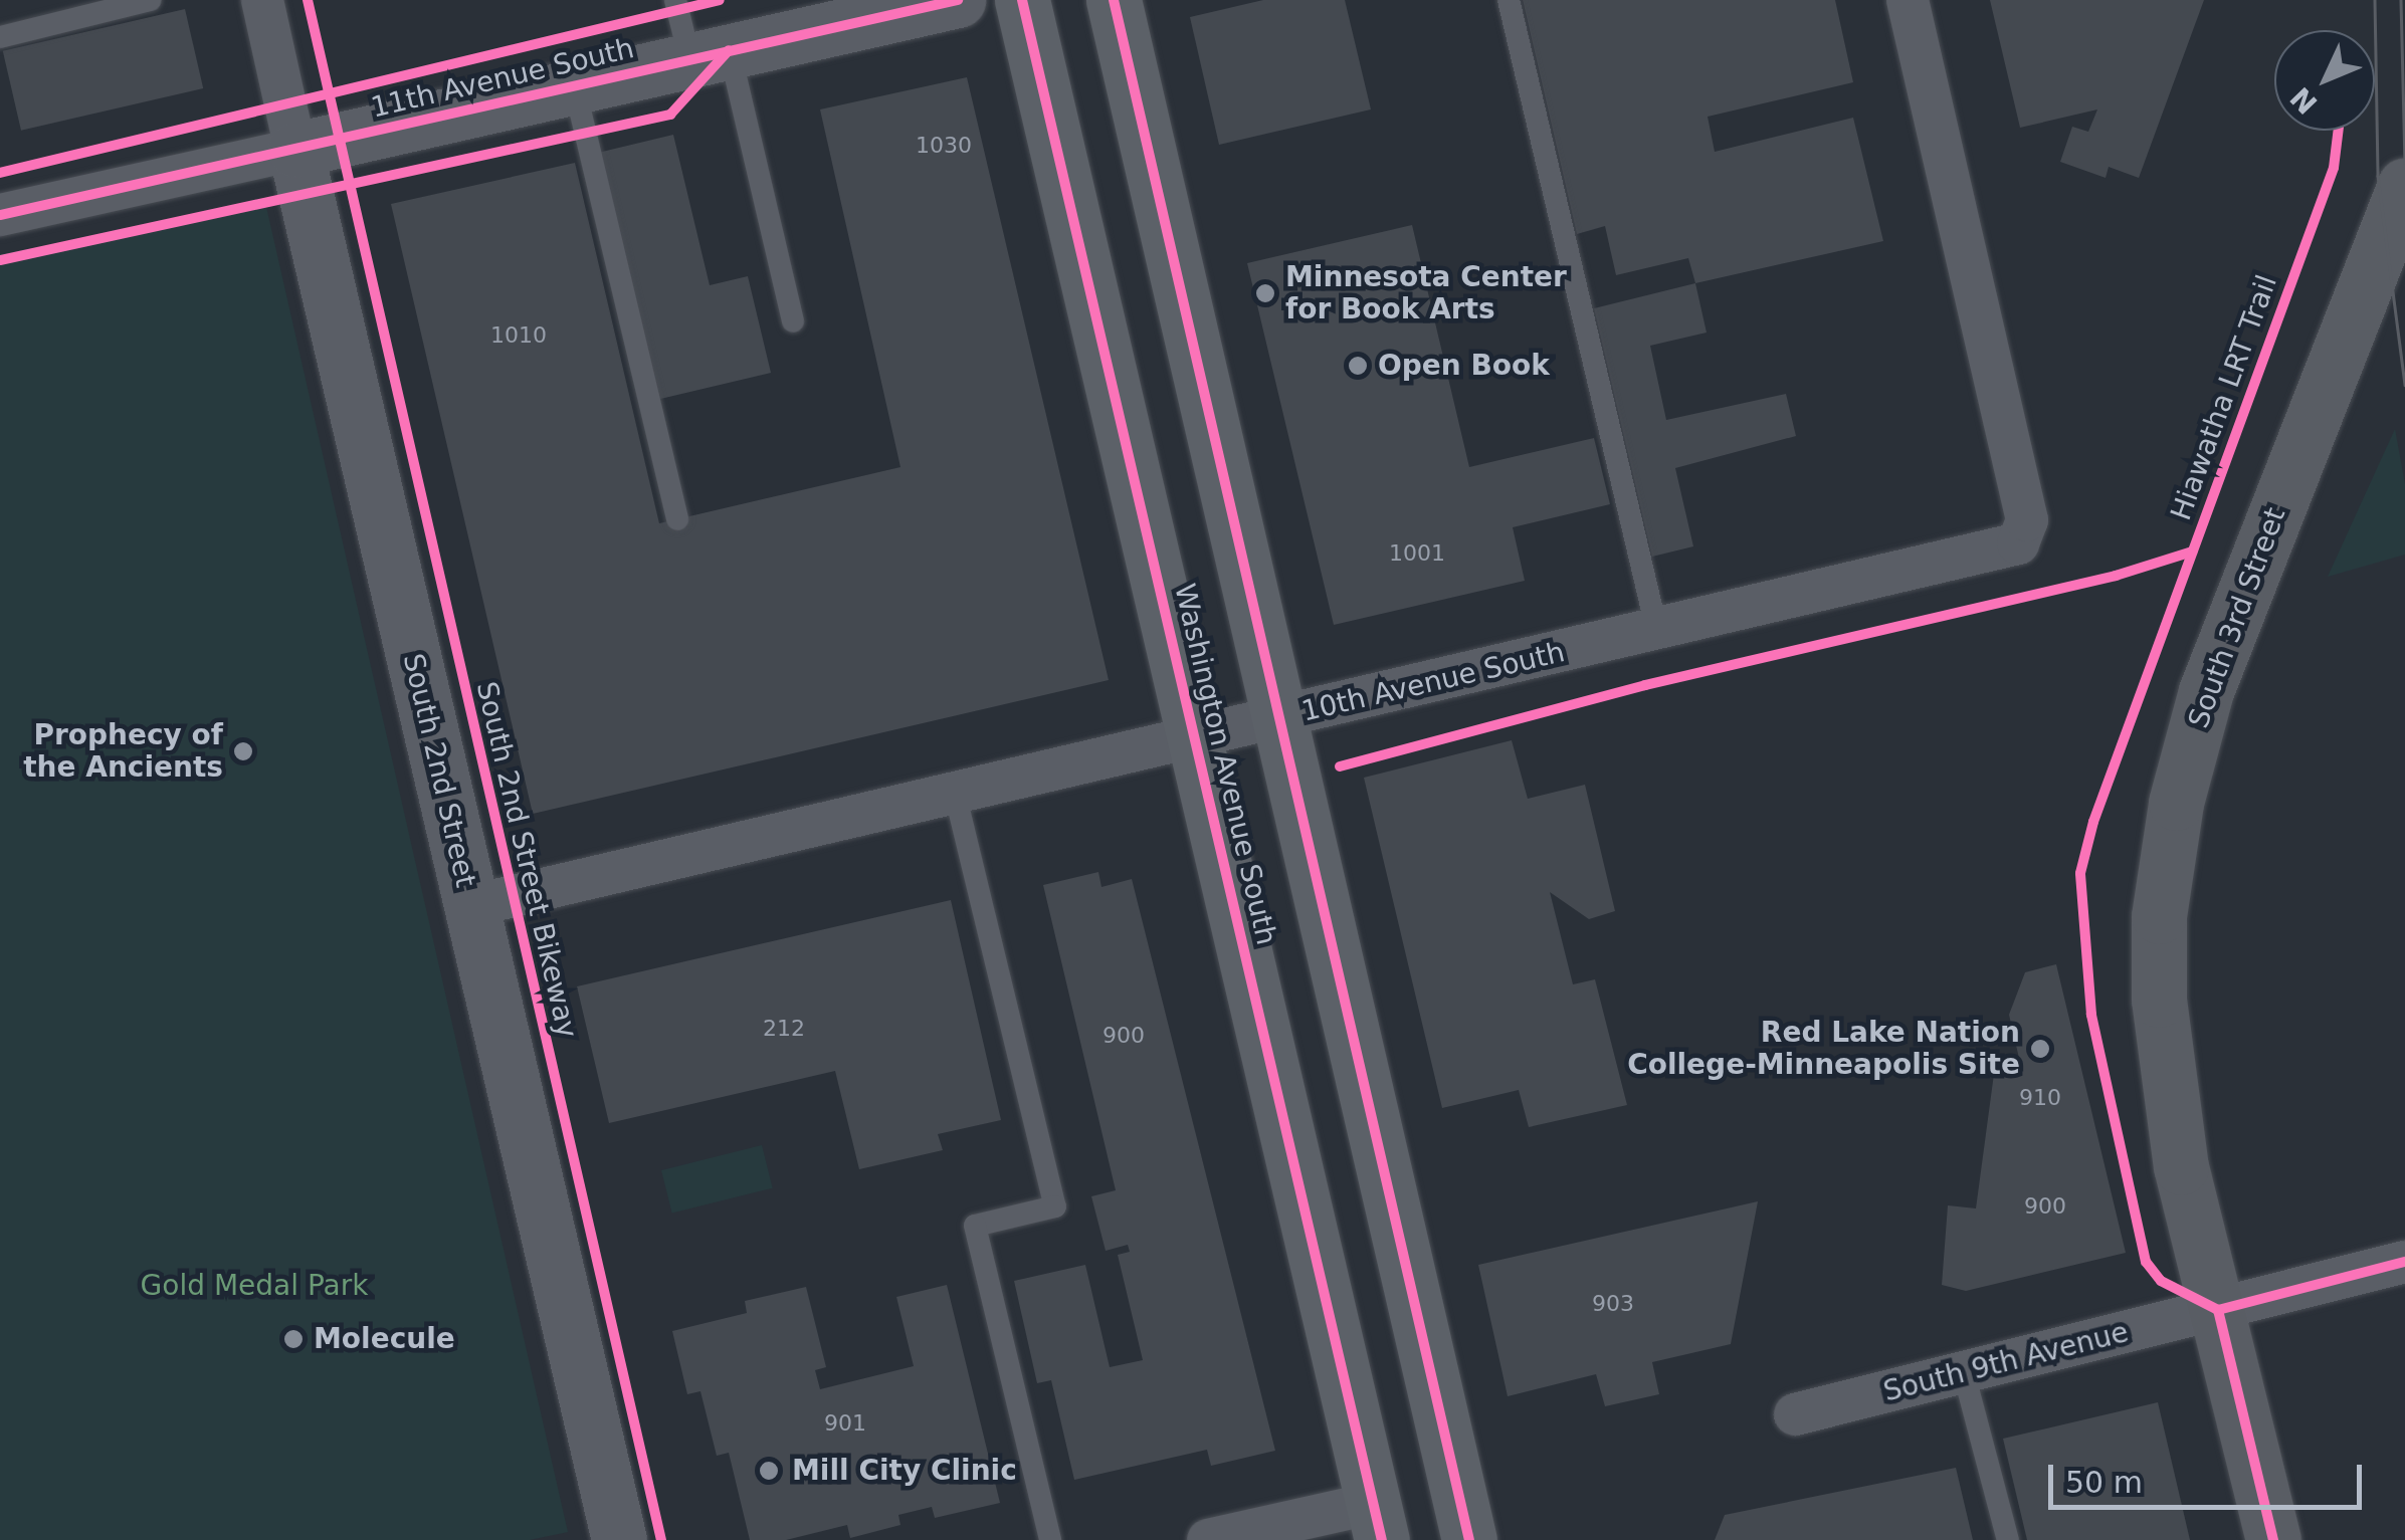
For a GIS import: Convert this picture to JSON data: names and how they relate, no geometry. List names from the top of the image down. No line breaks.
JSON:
{"streets":{"main road":["South 3rd Street","Washington Avenue South"],"street":["11th Avenue South","10th Avenue South","South 2nd Street","South 9th Avenue"],"cycle path":["Hiawatha LRT Trail","South 2nd Street Bikeway"]},"crossings":[["11th Avenue South","South 2nd Street"],["South 3rd Street","South 9th Avenue"],["10th Avenue South","Washington Avenue South"],["10th Avenue South","South 2nd Street"]],"parks":["Gold Medal Park"],"places":["Minnesota Center for Book Arts","Open Book","Prophecy of the Ancients","Red Lake Nation College-Minneapolis Site","Molecule","Mill City Clinic"],"house_numbers":["1030","1010","1001","212","900","910","900","903","901"],"scale_bar":"50 m","north":"bottom left"}
